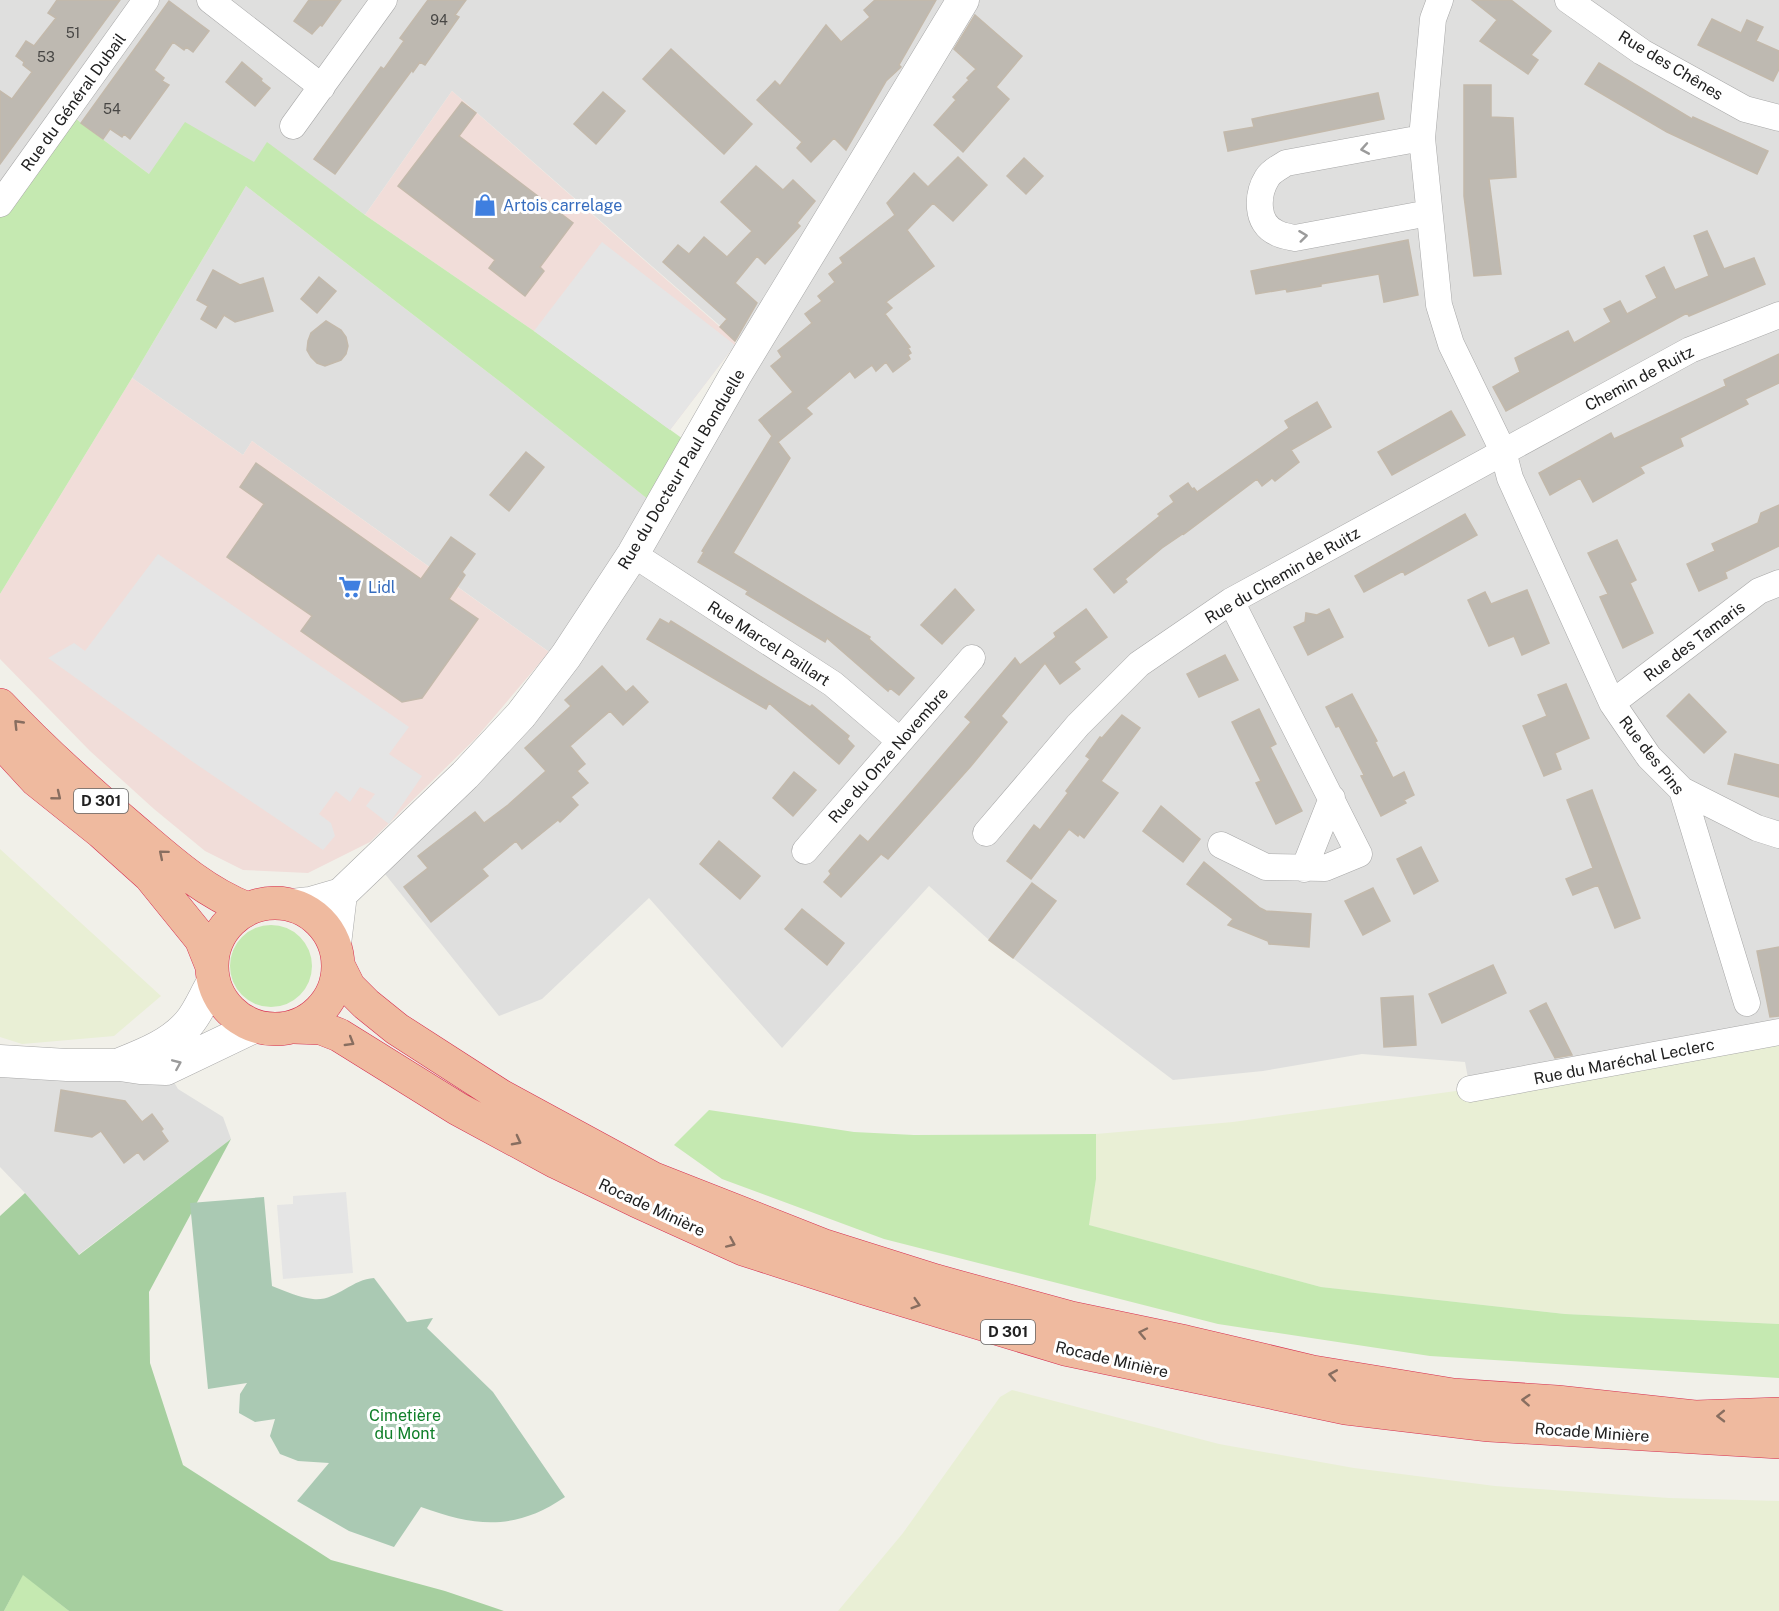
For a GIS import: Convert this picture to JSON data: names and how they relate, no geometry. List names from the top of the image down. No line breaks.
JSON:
{"streets":{"highway":["D 301","Rocade Minière"],"street":["Rue des Chênes","Rue du Général Dubail","Chemin de Ruitz","Rue du Docteur Paul Bonduelle","Rue du Chemin de Ruitz","Rue des Tamaris","Rue Marcel Paillart","Rue du Onze Novembre","Rue des Pins","Rue du Maréchal Leclerc"]},"crossings":[["Chemin de Ruitz","Rue du Chemin de Ruitz"],["Chemin de Ruitz","Rue des Pins"],["Rue du Docteur Paul Bonduelle","Rue Marcel Paillart"],["Rue du Chemin de Ruitz","Rue des Pins"],["Rue des Tamaris","Rue des Pins"],["Rue Marcel Paillart","Rue du Onze Novembre"],["D 301","Rocade Minière"]],"parks":["Cimetière du Mont"],"places":{"shop":["Artois carrelage"],"supermarket":["Lidl"]},"house_numbers":["94","51","53","54"]}
